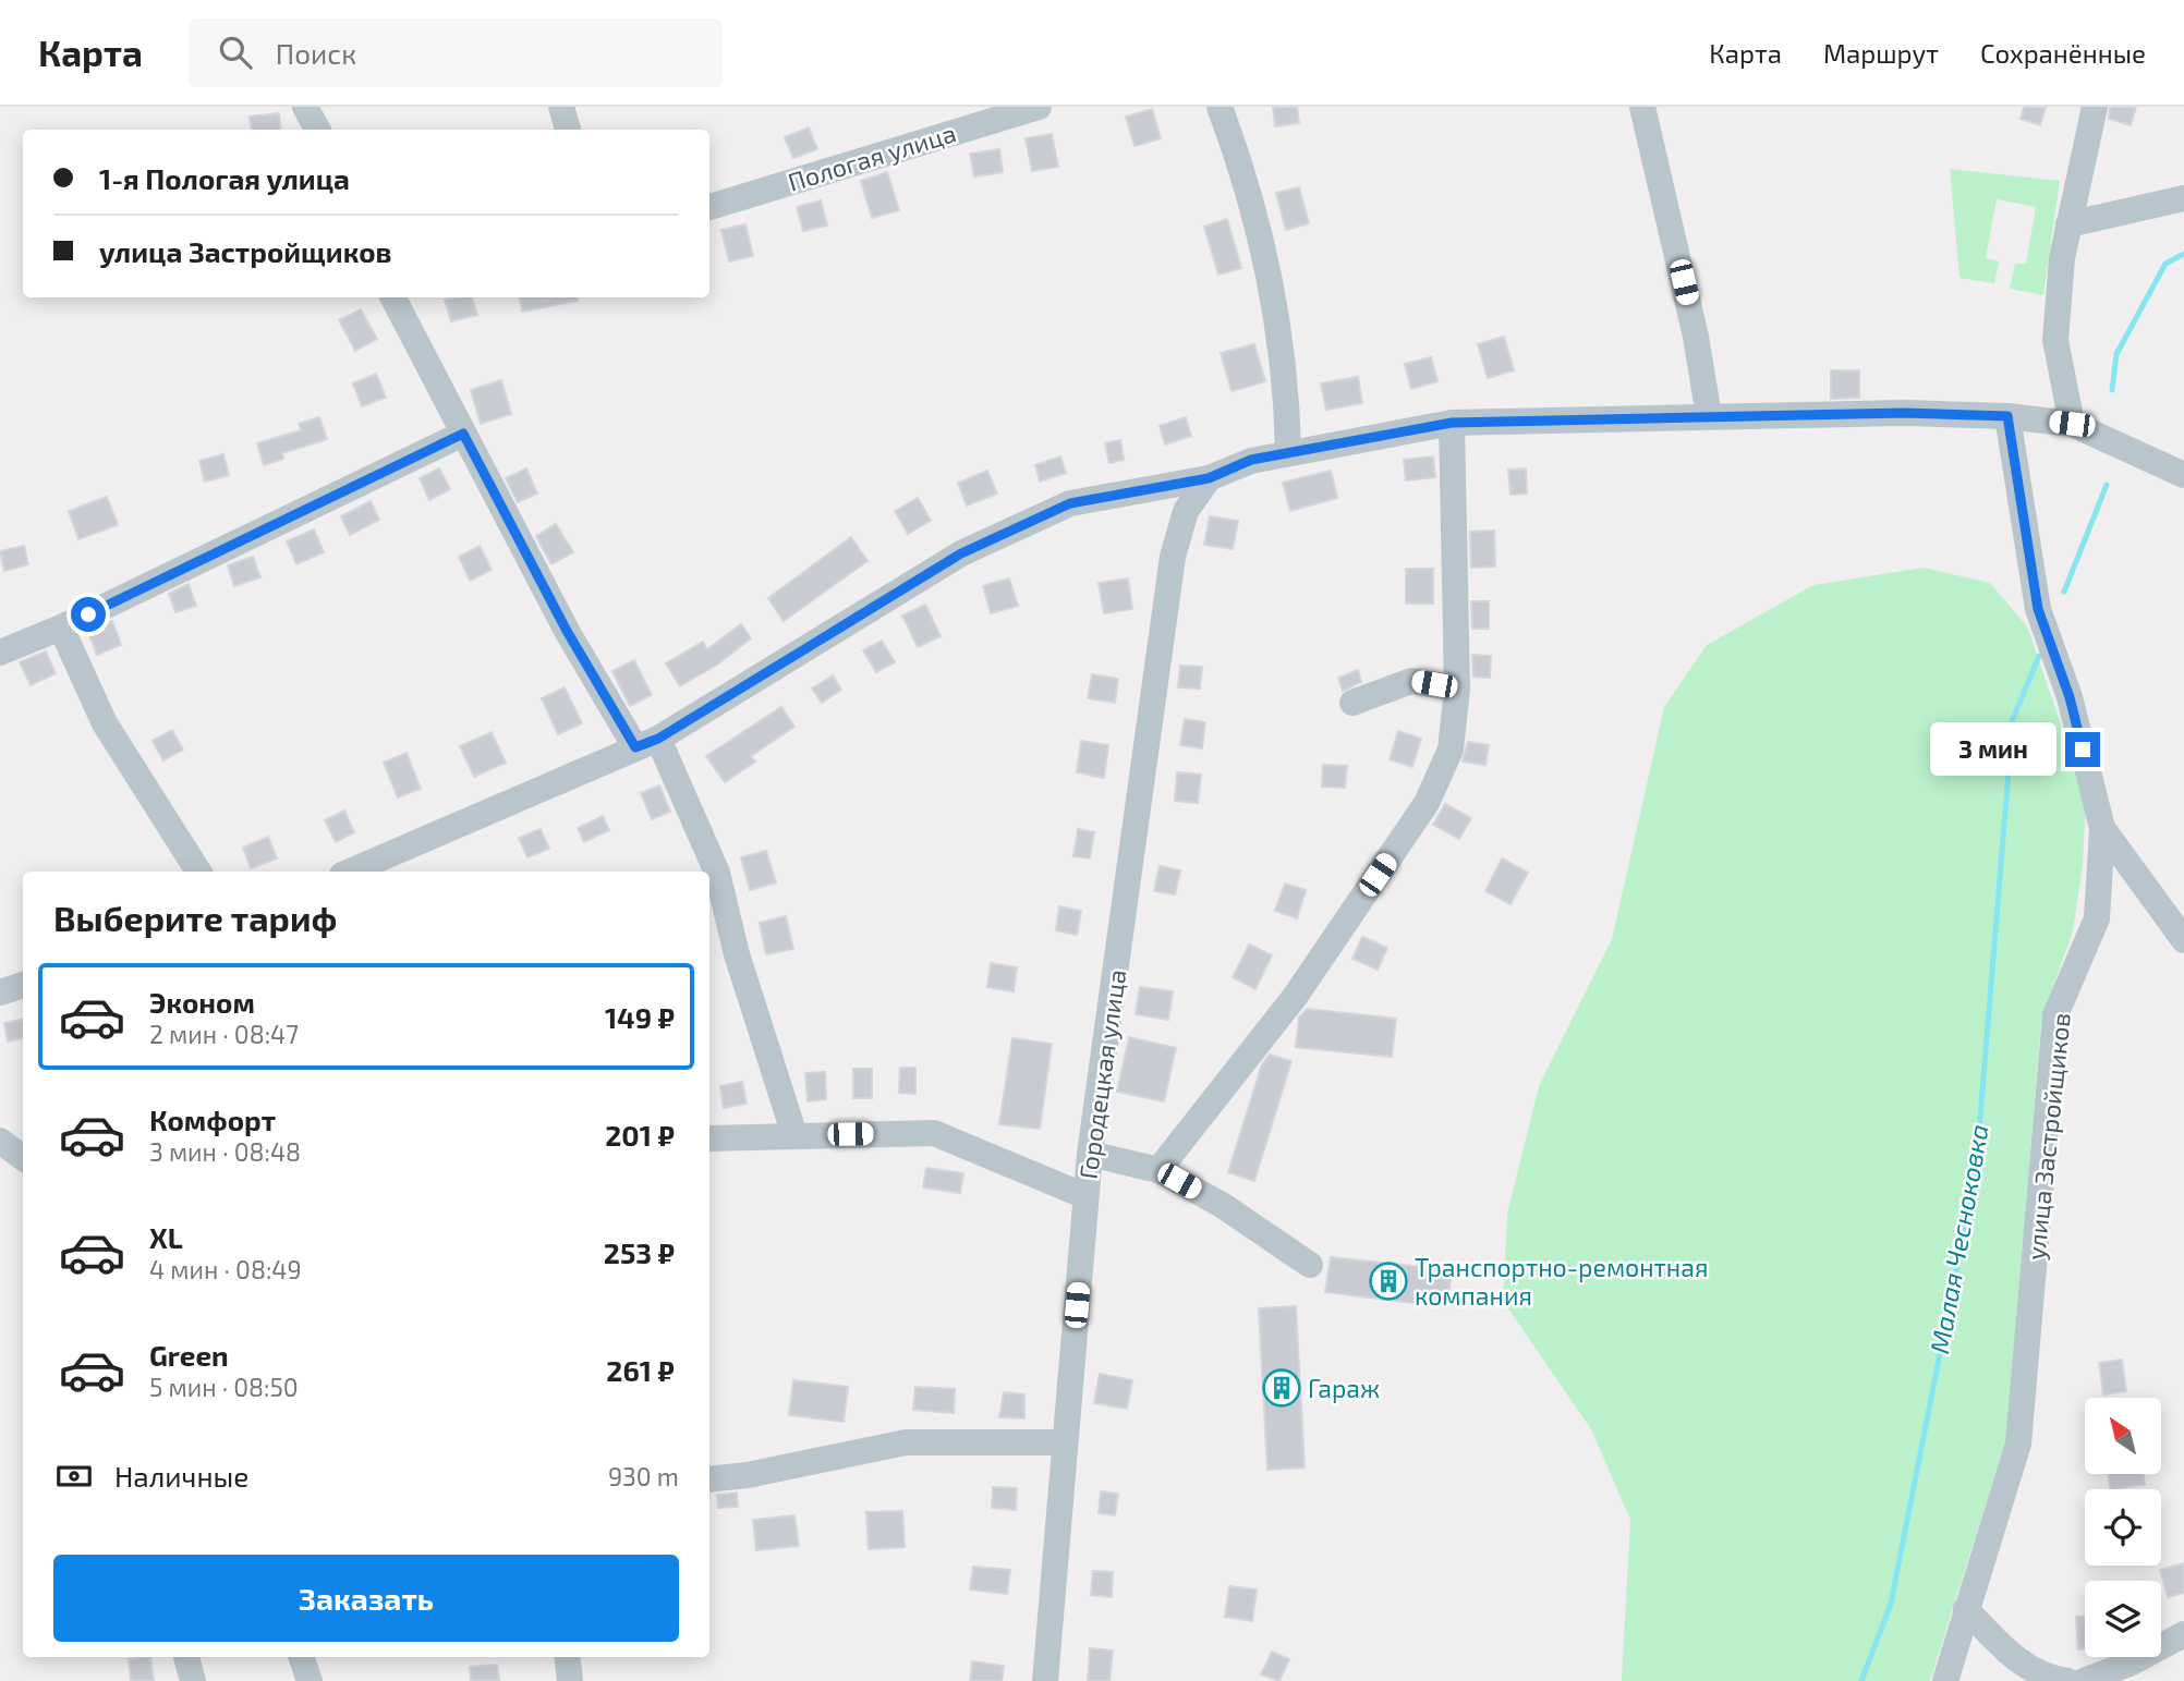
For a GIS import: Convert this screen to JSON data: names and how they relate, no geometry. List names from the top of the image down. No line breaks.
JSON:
{"streets":{"street":["Пологая улица","Городецкая улица","улица Застройщиков"]},"water":["Малая Чесноковка"],"places":{"building":["Транспортно-ремонтная компания","Гараж"]},"north":"top left","page":{"header":"Карта","search":"Поиск","nav":["Карта","Маршрут","Сохранённые"],"banner":["1-я Пологая улица","улица Застройщиков"],"bubble":"3 мин","heading":"Выберите тариф","list":[{"name":"Эконом","note":"2 мин · 08:47","value":"149 ₽"},{"name":"Комфорт","note":"3 мин · 08:48","value":"201 ₽"},{"name":"XL","note":"4 мин · 08:49","value":"253 ₽"},{"name":"Green","note":"5 мин · 08:50","value":"261 ₽"}],"pay":["Наличные","930 m"],"buttons":"Заказать"}}
